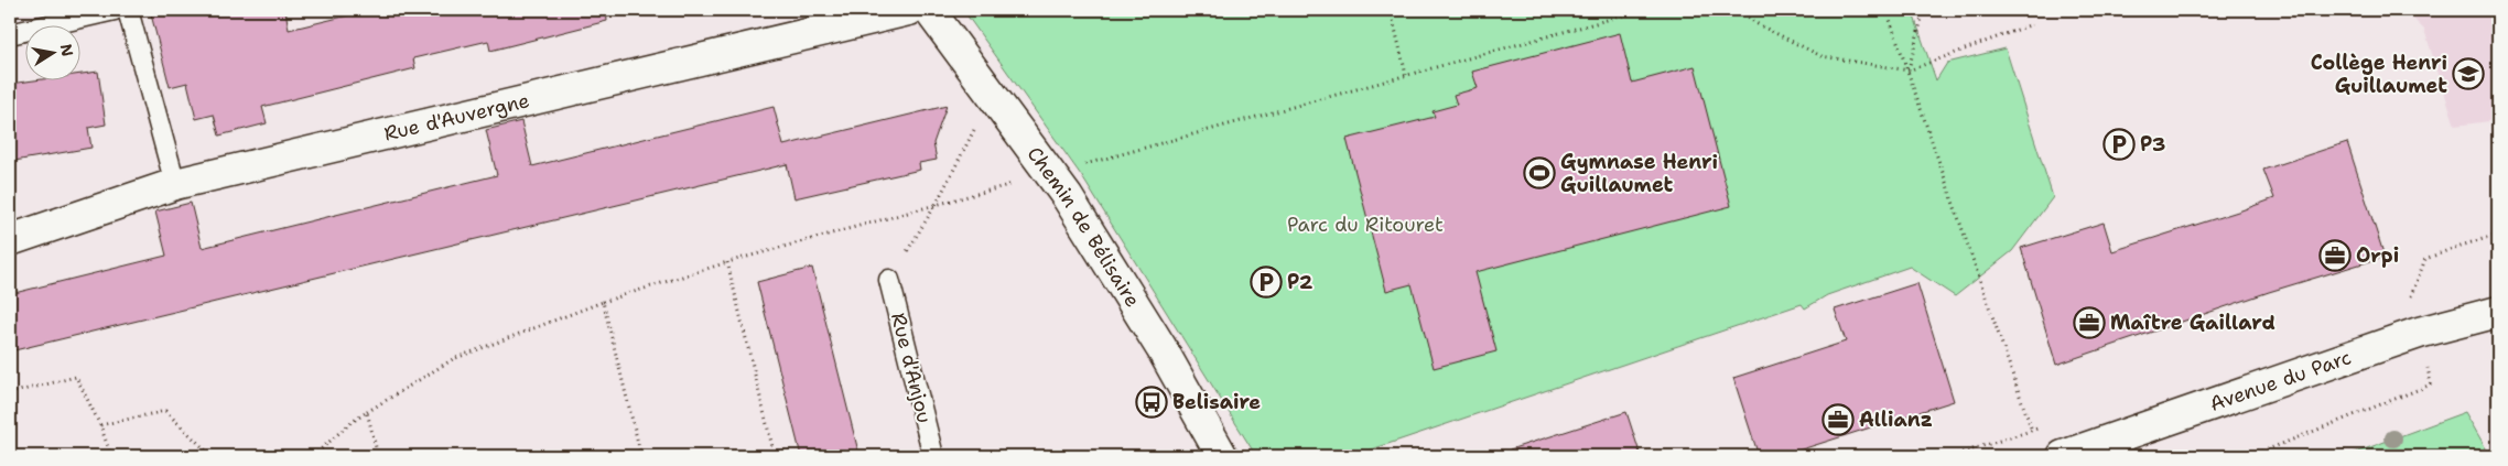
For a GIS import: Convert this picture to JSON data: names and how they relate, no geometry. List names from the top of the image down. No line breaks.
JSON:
{"streets":{"street":["Rue d'Auvergne","Chemin de Bélisaire","Avenue du Parc"],"lane":["Rue d'Anjou"]},"parks":["Parc du Ritouret"],"places":{"school or university":["Collège Henri Guillaumet"],"parking":["P3","P2"],"sports":["Gymnase Henri Guillaumet"],"office":["Orpi","Maître Gaillard","Allianz"],"bus stop":["Belisaire"]},"north":"right"}
